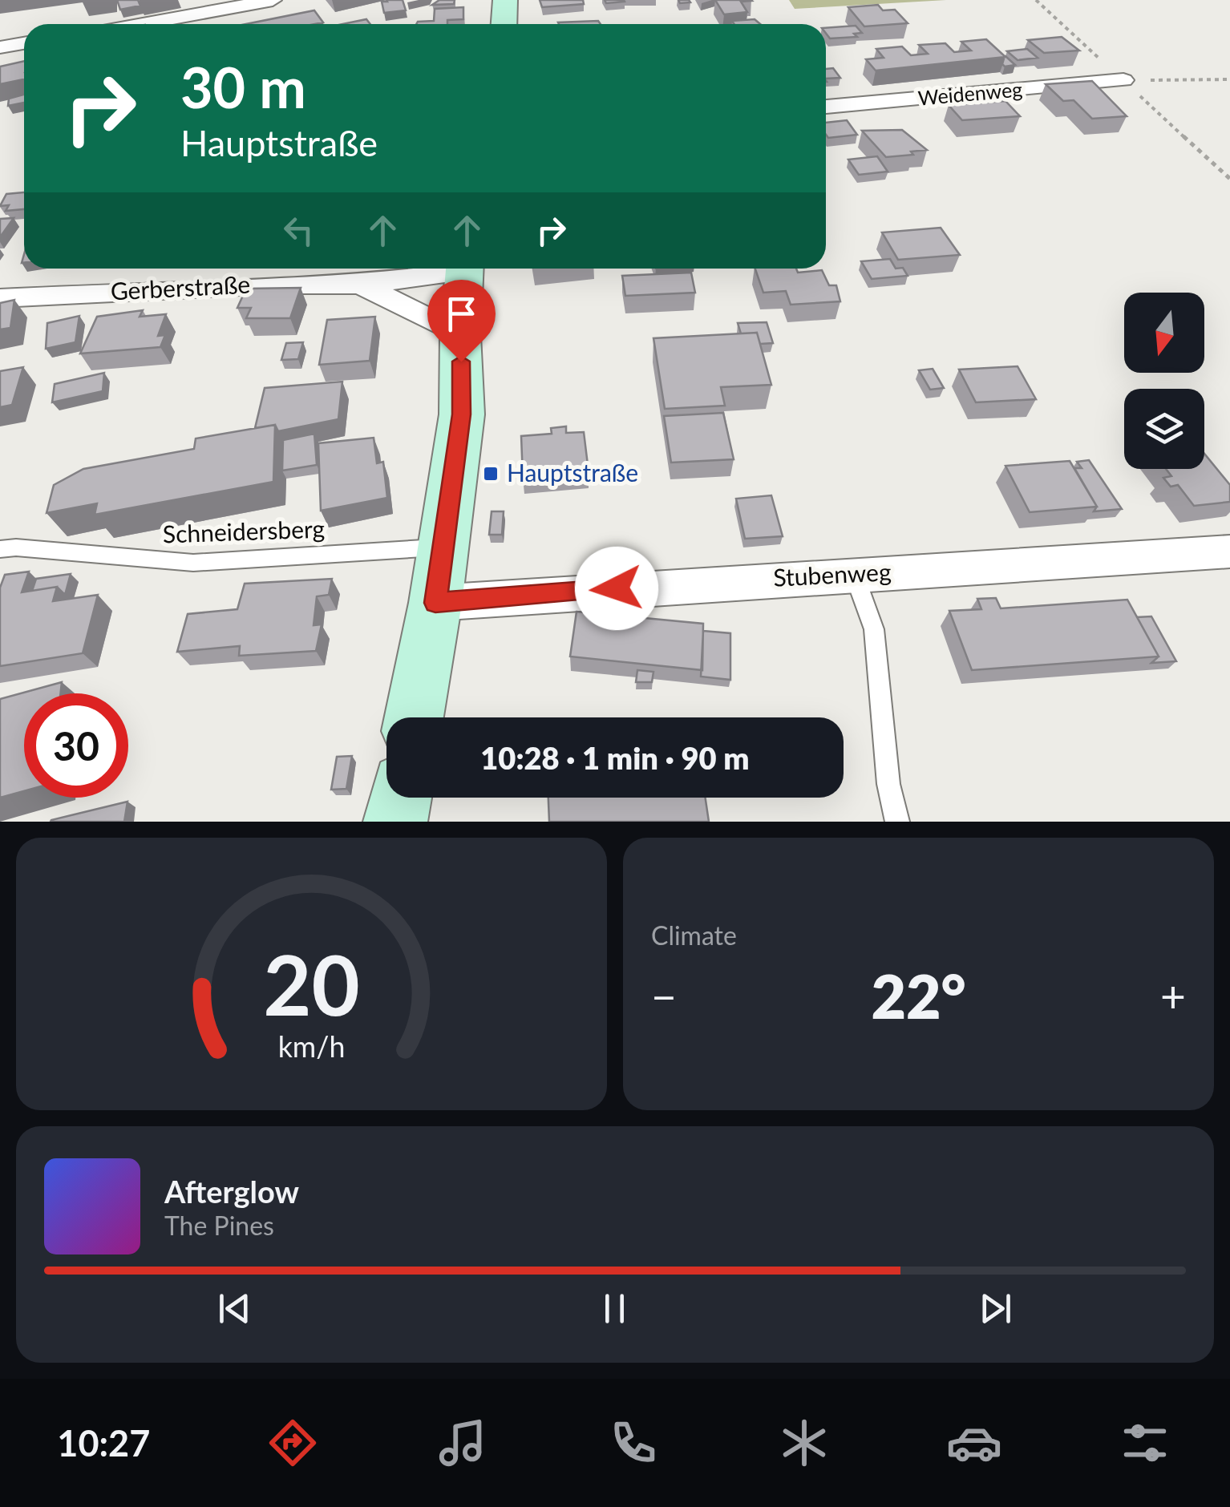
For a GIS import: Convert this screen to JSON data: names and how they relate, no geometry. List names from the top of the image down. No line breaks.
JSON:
{"streets":{"street":["Weidenweg","Gerberstraße","Stubenweg"],"lane":["Schneidersberg"]},"places":{"transit":["Hauptstraße"]},"north":"bottom","page":{"turn":["30 m","Hauptstraße"],"limit":"30","trip":"10:28 · 1 min · 90 m","tile":"Climate","heat":["−","22°","+"],"song":["Afterglow","The Pines"],"tabs":"10:27","gauge":["20","km/h"]}}
